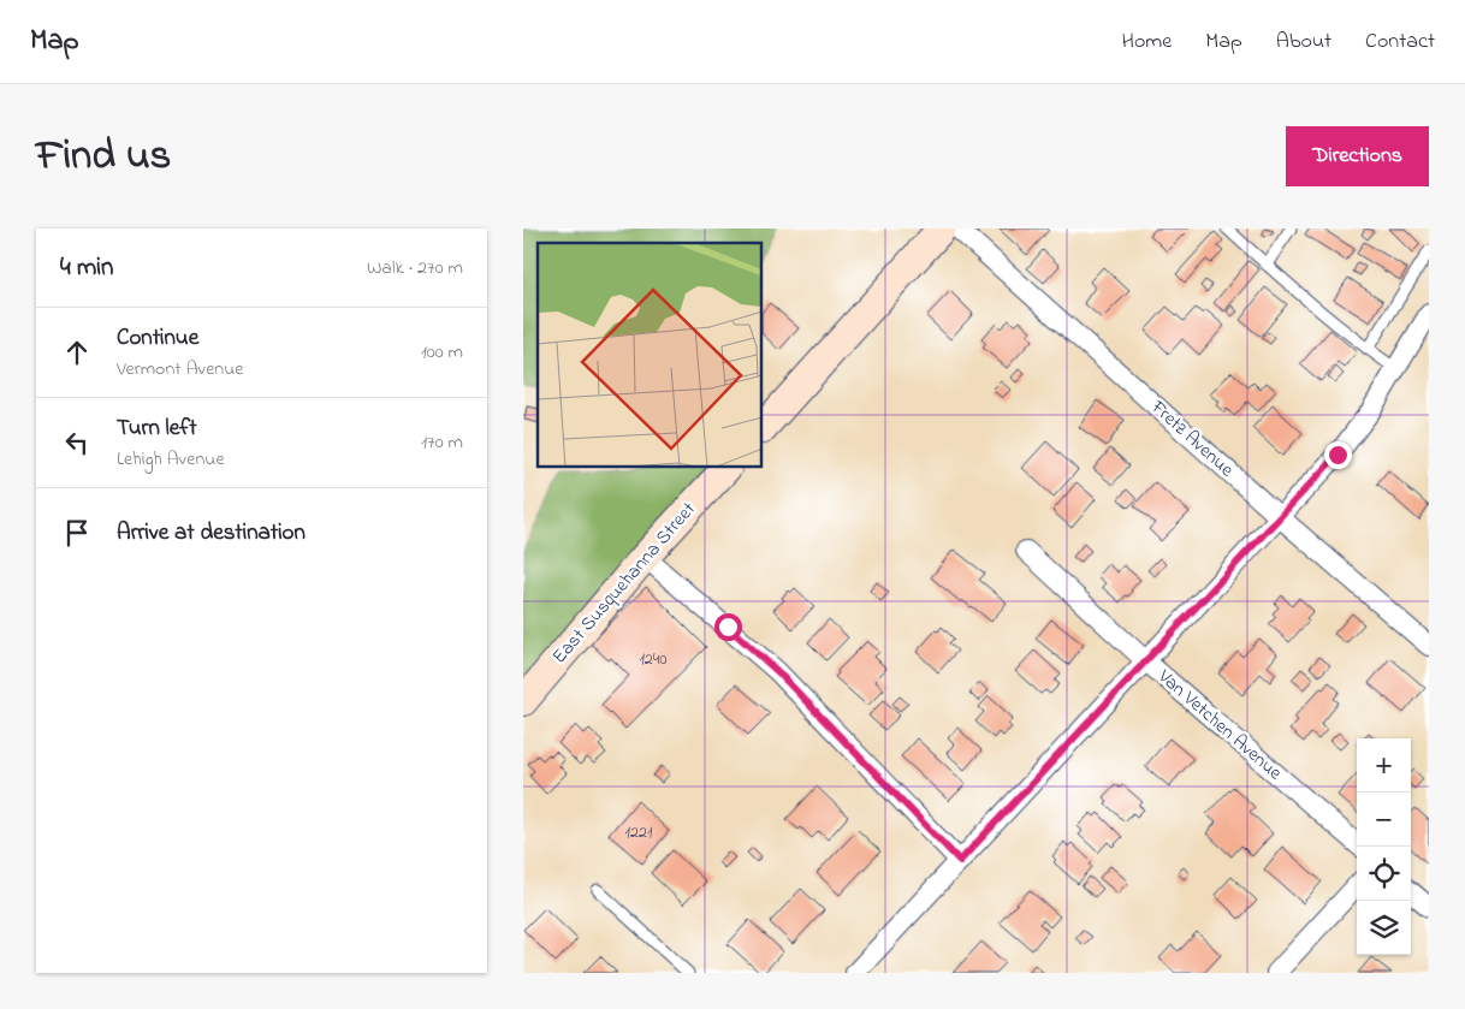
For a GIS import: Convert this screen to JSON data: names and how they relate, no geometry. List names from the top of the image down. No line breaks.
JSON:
{"streets":{"main road":["East Susquehanna Street"],"street":["Fretz Avenue","Van Vetchen Avenue"]},"house_numbers":["1240","1221"],"page":{"header":"Map","nav":["Home","Map","About","Contact"],"title":"Find us","buttons":"Directions","heading":["4 min","Walk · 270 m"],"list":[["Continue","Vermont Avenue","100 m"],["Turn left","Lehigh Avenue","170 m"],"Arrive at destination"],"map_buttons":["+","−"]}}
